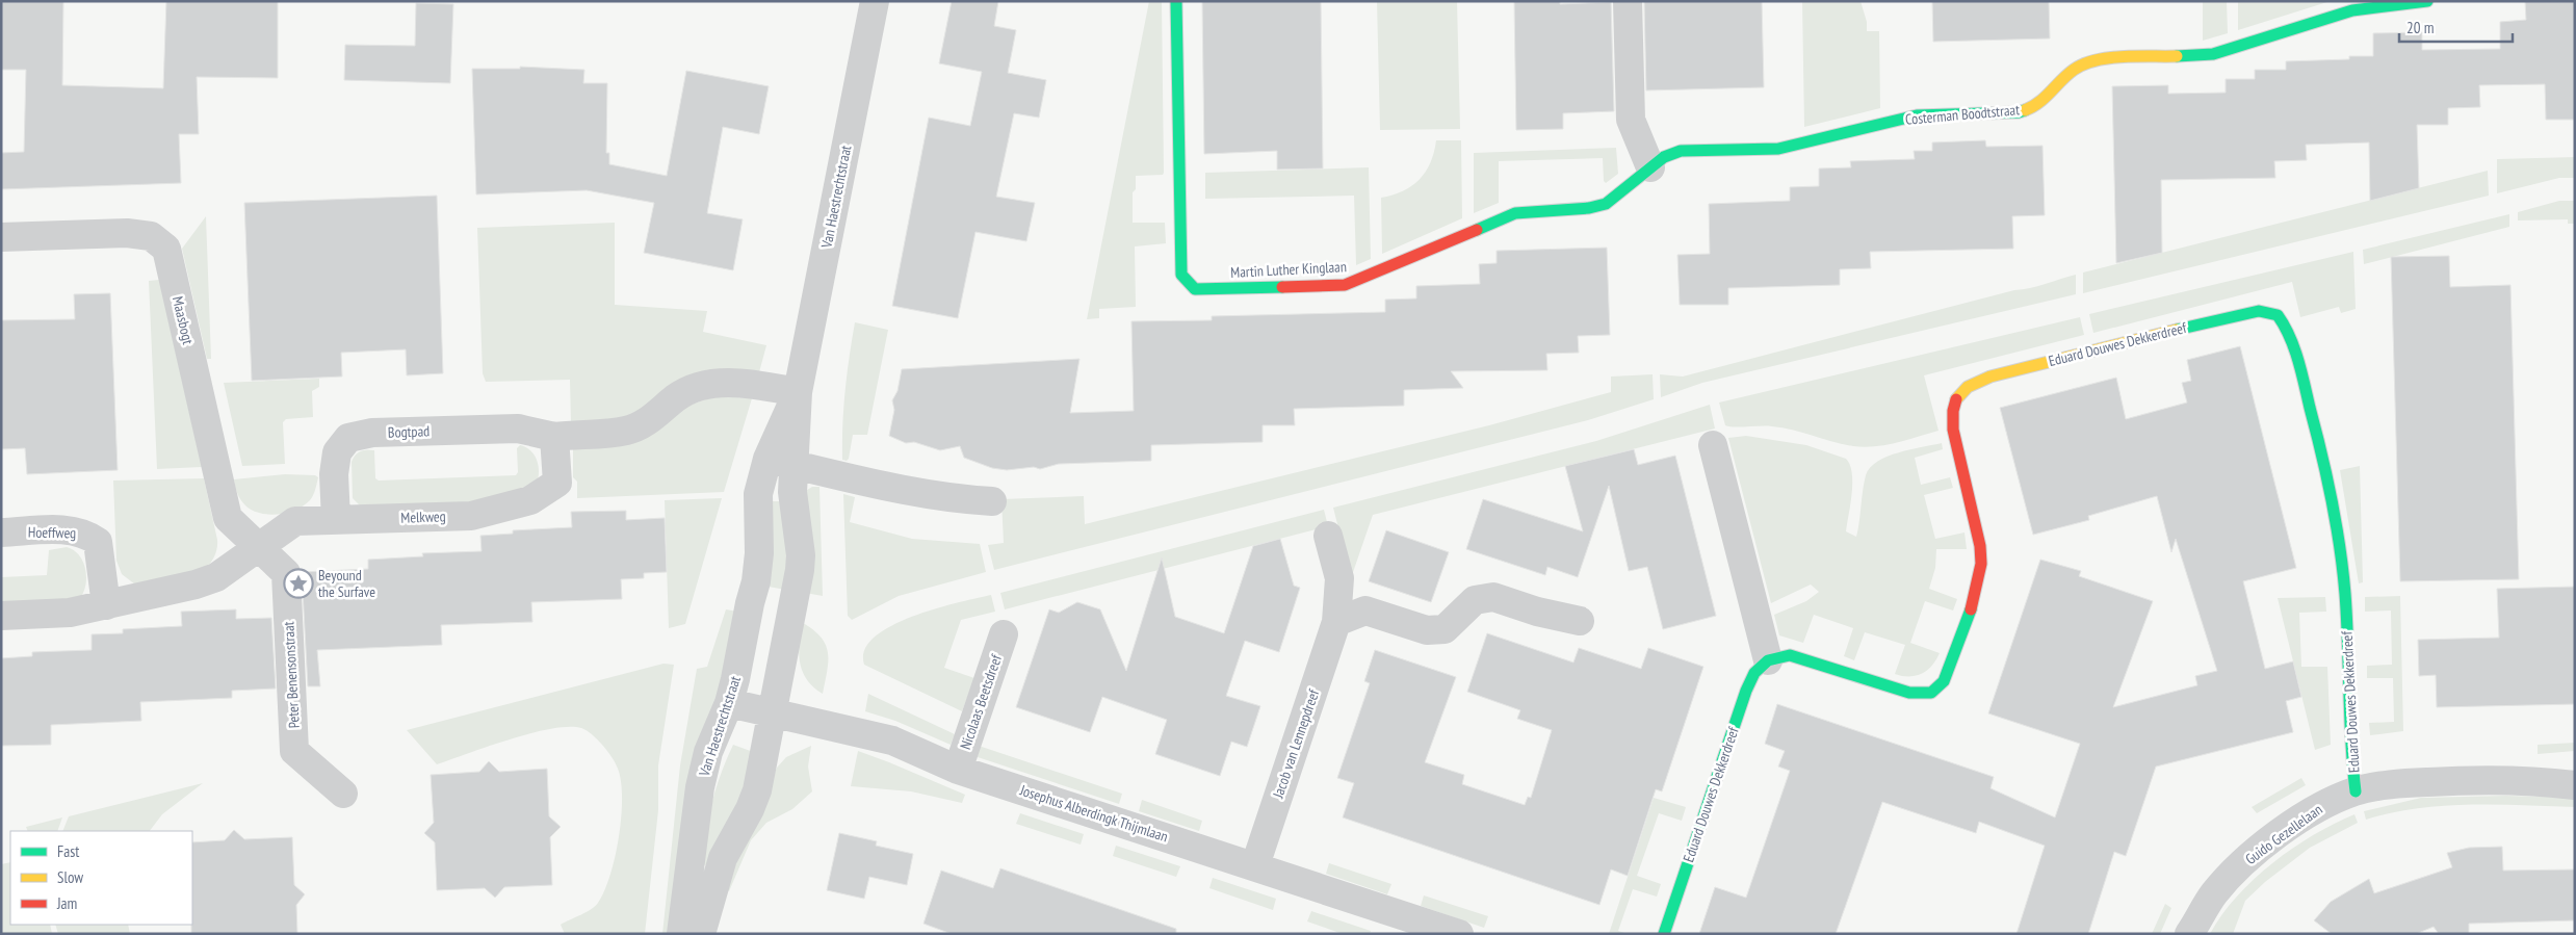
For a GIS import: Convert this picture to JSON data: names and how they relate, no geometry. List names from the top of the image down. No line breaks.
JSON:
{"streets":{"street":["Costerman Boodtstraat","Van Haestrechtstraat","Martin Luther Kinglaan","Maasbogt","Eduard Douwes Dekkerdreef","Bogtpad","Melkweg","Hoeffweg","Peter Benensonstraat","Nicolaas Beetsdreef","Jacob van Lennepdreef","Josephus Alberdingk Thijmlaan","Guido Gezellelaan"]},"crossings":[["Costerman Boodtstraat","Martin Luther Kinglaan"],["Van Haestrechtstraat","Josephus Alberdingk Thijmlaan"],["Maasbogt","Melkweg"],["Maasbogt","Peter Benensonstraat"],["Eduard Douwes Dekkerdreef","Guido Gezellelaan"],["Bogtpad","Melkweg"],["Melkweg","Hoeffweg"],["Melkweg","Peter Benensonstraat"],["Nicolaas Beetsdreef","Josephus Alberdingk Thijmlaan"],["Jacob van Lennepdreef","Josephus Alberdingk Thijmlaan"]],"places":{"place":["Beyound the Surfave"]},"legend":["Fast","Slow","Jam"],"scale_bar":"20 m"}
